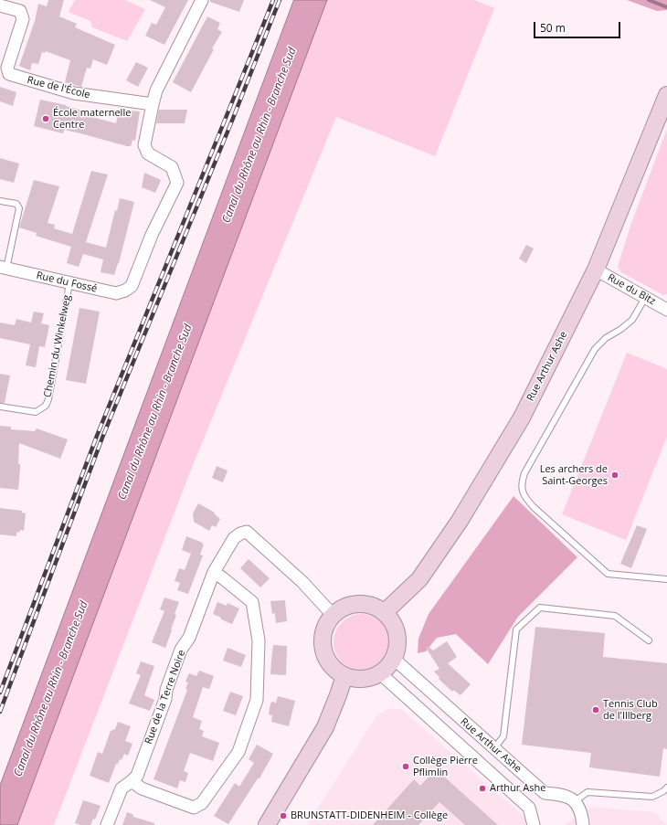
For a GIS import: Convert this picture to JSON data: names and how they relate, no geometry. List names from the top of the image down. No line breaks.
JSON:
{"streets":{"main road":["Rue Arthur Ashe"],"street":["Rue de l'École","Rue du Fossé","Rue du Bitz","Rue de la Terre Noire"],"lane":["Chemin du Winkelweg"]},"crossings":[["Rue de l'École","Rue du Fossé"],["Rue du Fossé","Chemin du Winkelweg"],["Rue du Bitz","Rue Arthur Ashe"],["Rue Arthur Ashe","Rue de la Terre Noire"]],"water":["Canal du Rhône au Rhin - Branche Sud"],"places":["École maternelle Centre","Les archers de Saint-Georges","Tennis Club de l'Illberg","Collège Pierre Pflimlin","Arthur Ashe","BRUNSTATT-DIDENHEIM - Collège"],"scale_bar":"50 m"}
